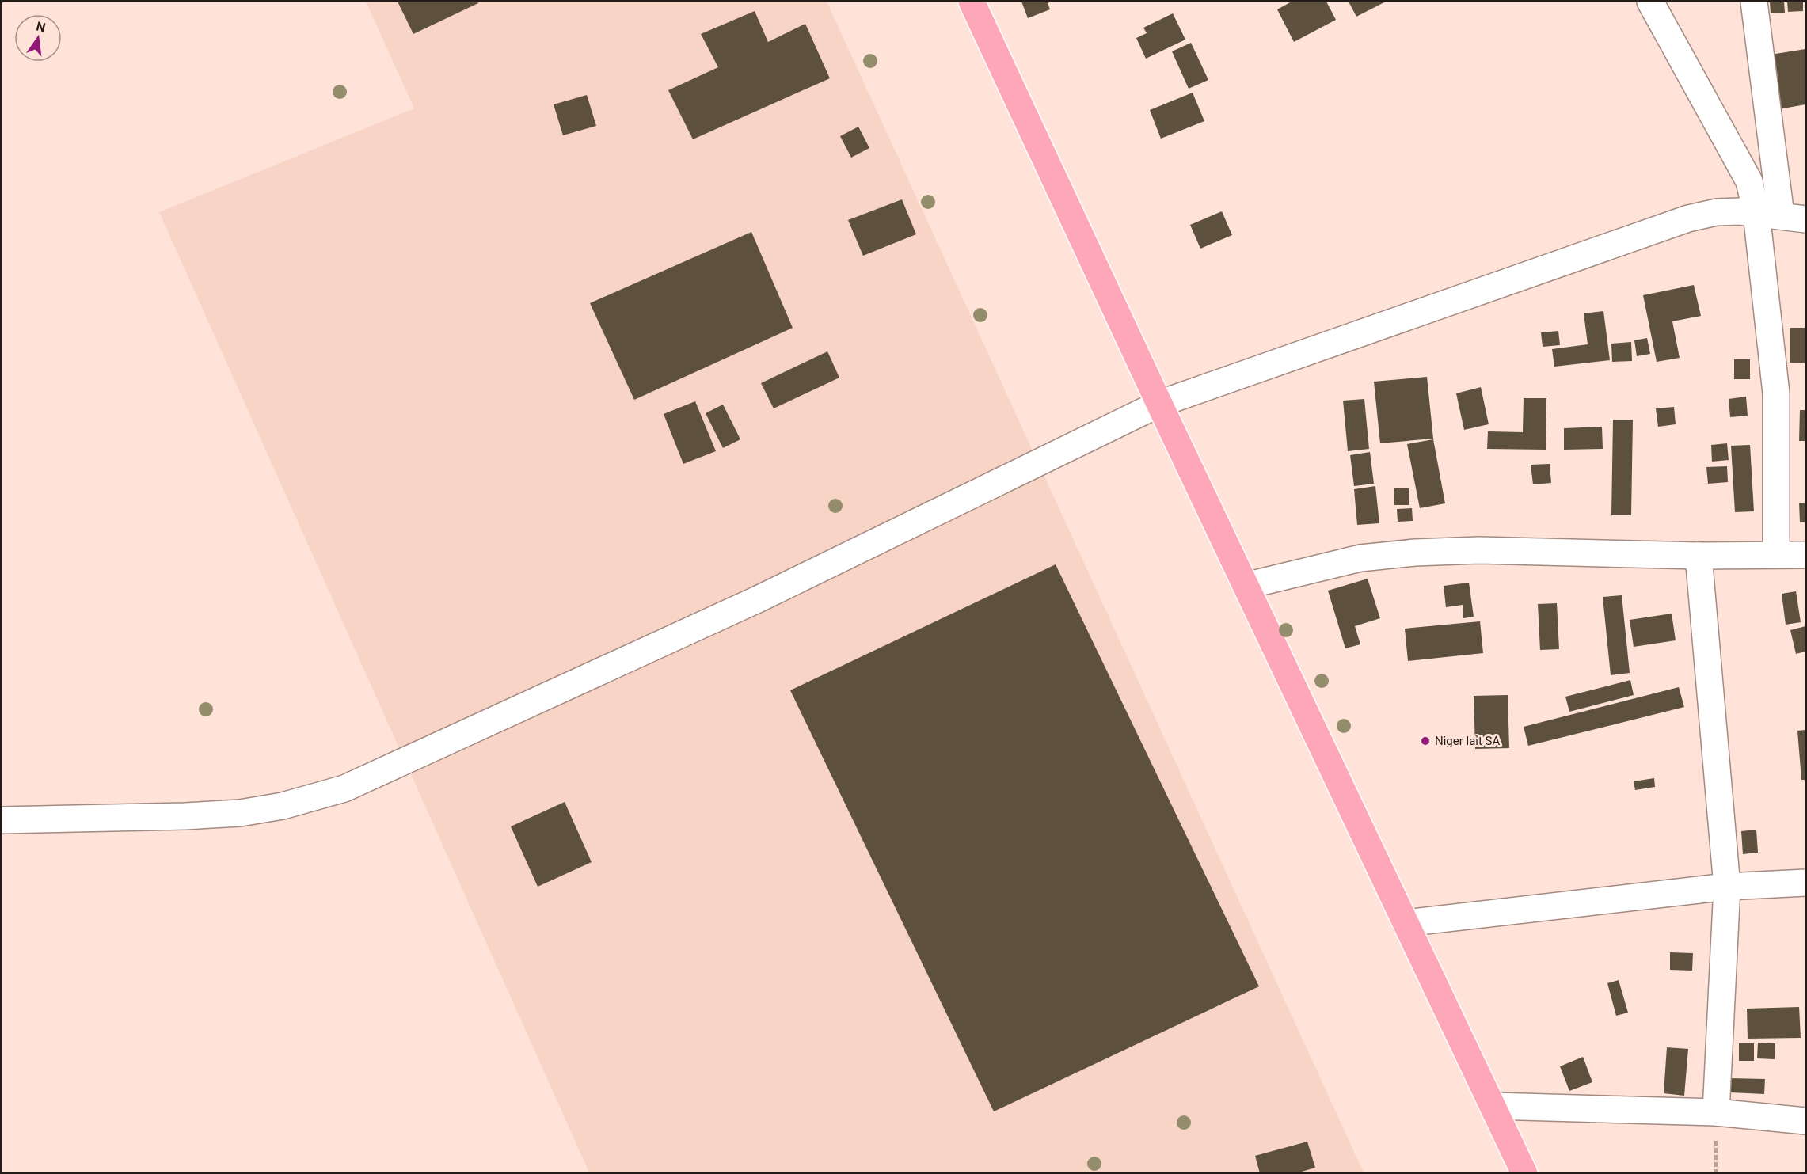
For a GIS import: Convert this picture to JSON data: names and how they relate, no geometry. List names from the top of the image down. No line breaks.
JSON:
{"places":["Niger lait SA"],"north":"top"}
